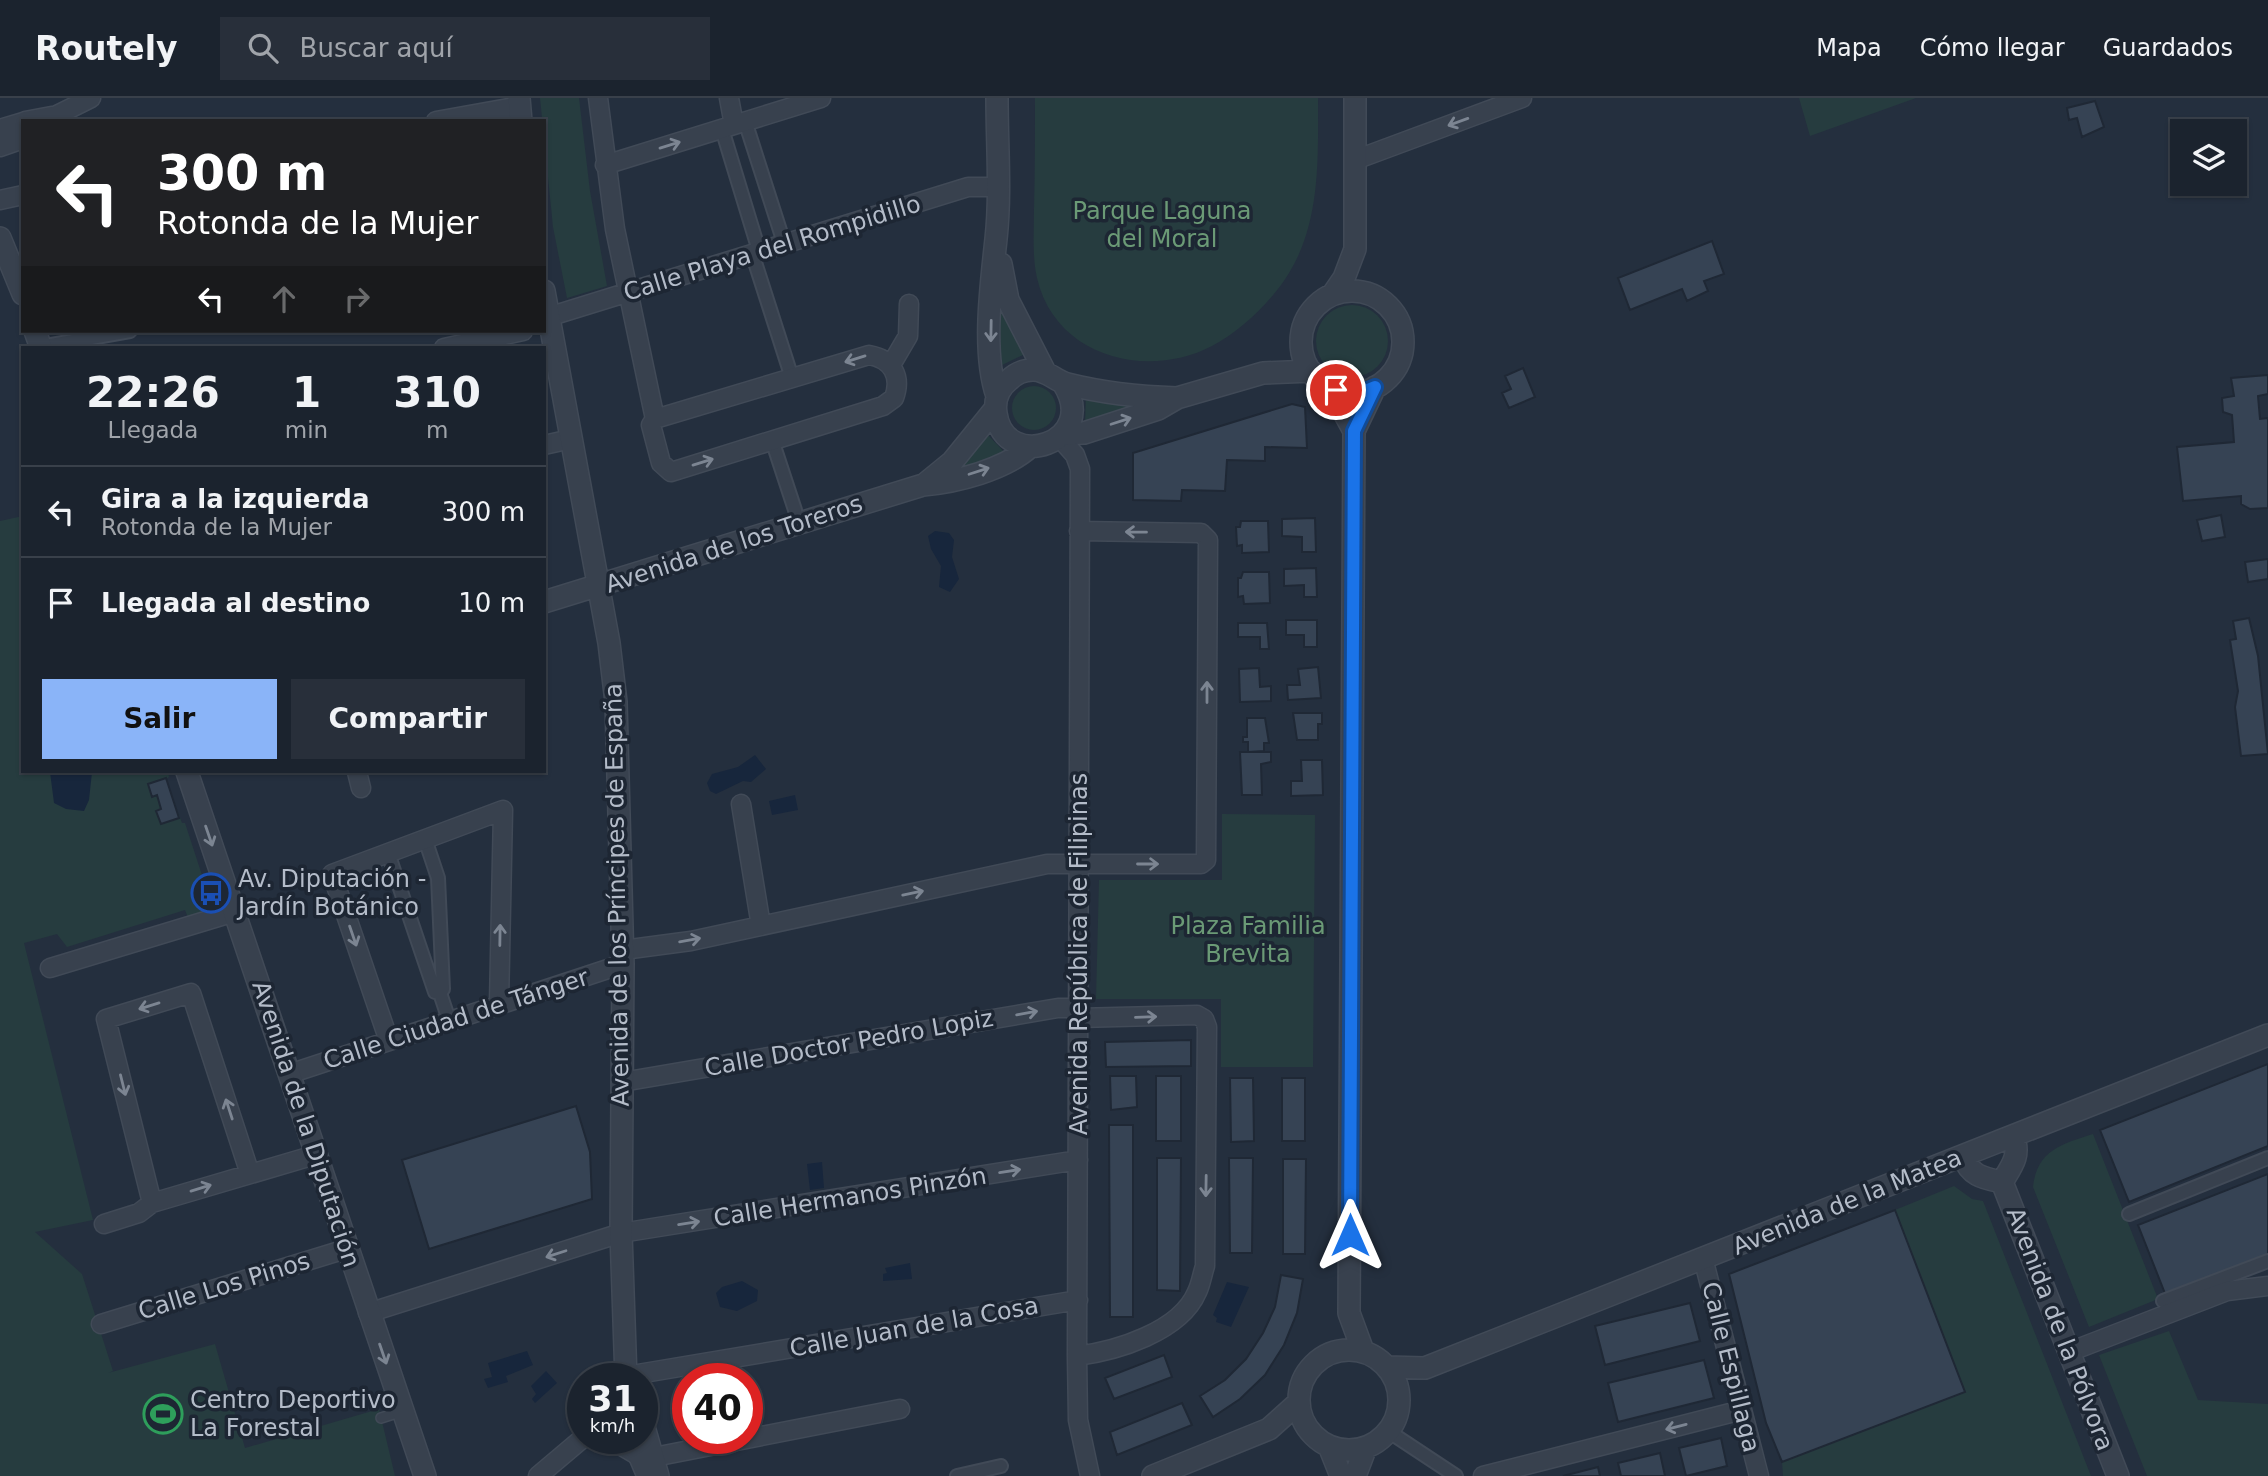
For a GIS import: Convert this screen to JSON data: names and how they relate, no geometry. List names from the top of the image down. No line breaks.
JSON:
{"streets":{"street":["Calle Playa del Rompidillo","Avenida de los Toreros","Avenida de los Príncipes de España","Avenida República de Filipinas","Calle Ciudad de Tánger","Calle Doctor Pedro Lopiz","Avenida de la Diputación","Calle Hermanos Pinzón","Avenida de la Matea","Calle Los Pinos","Calle Juan de la Cosa","Avenida de la Pólvora","Calle Espillaga"]},"crossings":[["Calle Playa del Rompidillo","Avenida de los Príncipes de España"],["Avenida de los Toreros","Avenida de los Príncipes de España"],["Avenida de los Toreros","Avenida República de Filipinas"],["Avenida de los Príncipes de España","Calle Ciudad de Tánger"],["Avenida de los Príncipes de España","Calle Doctor Pedro Lopiz"],["Avenida de los Príncipes de España","Calle Hermanos Pinzón"],["Avenida República de Filipinas","Calle Ciudad de Tánger"],["Avenida República de Filipinas","Calle Doctor Pedro Lopiz"],["Avenida República de Filipinas","Calle Hermanos Pinzón"],["Avenida República de Filipinas","Calle Juan de la Cosa"],["Calle Ciudad de Tánger","Avenida de la Diputación"],["Avenida de la Diputación","Calle Hermanos Pinzón"],["Avenida de la Diputación","Calle Los Pinos"],["Avenida de la Matea","Avenida de la Pólvora"],["Avenida de la Matea","Calle Espillaga"]],"parks":["Parque Laguna del Moral","Plaza Familia Brevita"],"places":{"bus stop":["Av. Diputación - Jardín Botánico"],"sports":["Centro Deportivo La Forestal"]},"page":{"header":"Routely","search":"Buscar aquí","nav":["Mapa","Cómo llegar","Guardados"],"turn":["300 m","Rotonda de la Mujer"],"eta":["22:26","Llegada","1","min","310","m"],"list":[{"name":"Gira a la izquierda","note":"Rotonda de la Mujer","value":"300 m"},{"name":"Llegada al destino","value":"10 m"}],"buttons":["Salir","Compartir"],"speed":"31 km/h","limit":"40"}}
